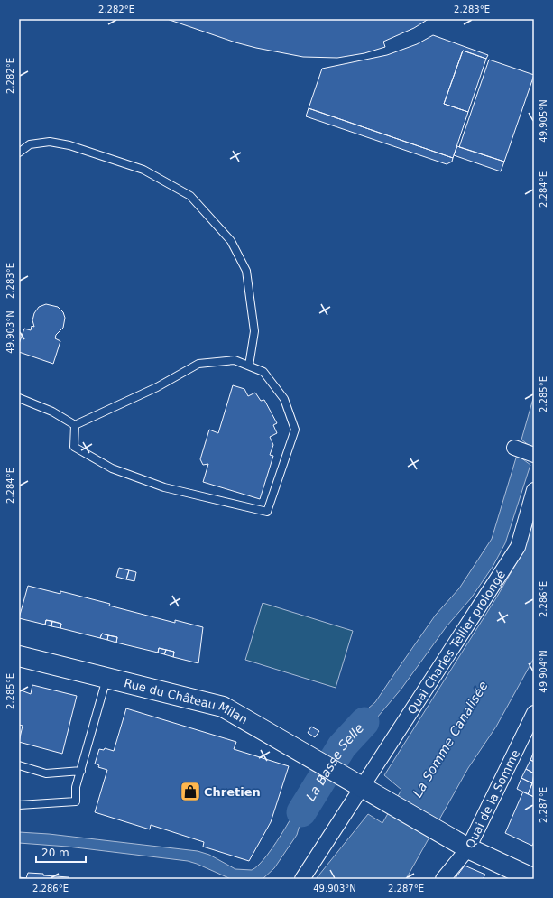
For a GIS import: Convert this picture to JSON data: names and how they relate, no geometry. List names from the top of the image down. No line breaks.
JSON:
{"streets":{"street":["Quai Charles Tellier prolongé","Rue du Château Milan","Quai de la Somme"]},"crossings":[["Quai Charles Tellier prolongé","Rue du Château Milan"],["Rue du Château Milan","Quai de la Somme"]],"water":["La Somme Canalisée","La Basse Selle"],"places":{"shop":["Chretien"]},"scale_bar":"20 m","coordinates":["2.282°E","2.283°E","49.905°N","2.284°E","49.903°N","2.285°E","2.286°E","49.904°N","2.287°E"]}
